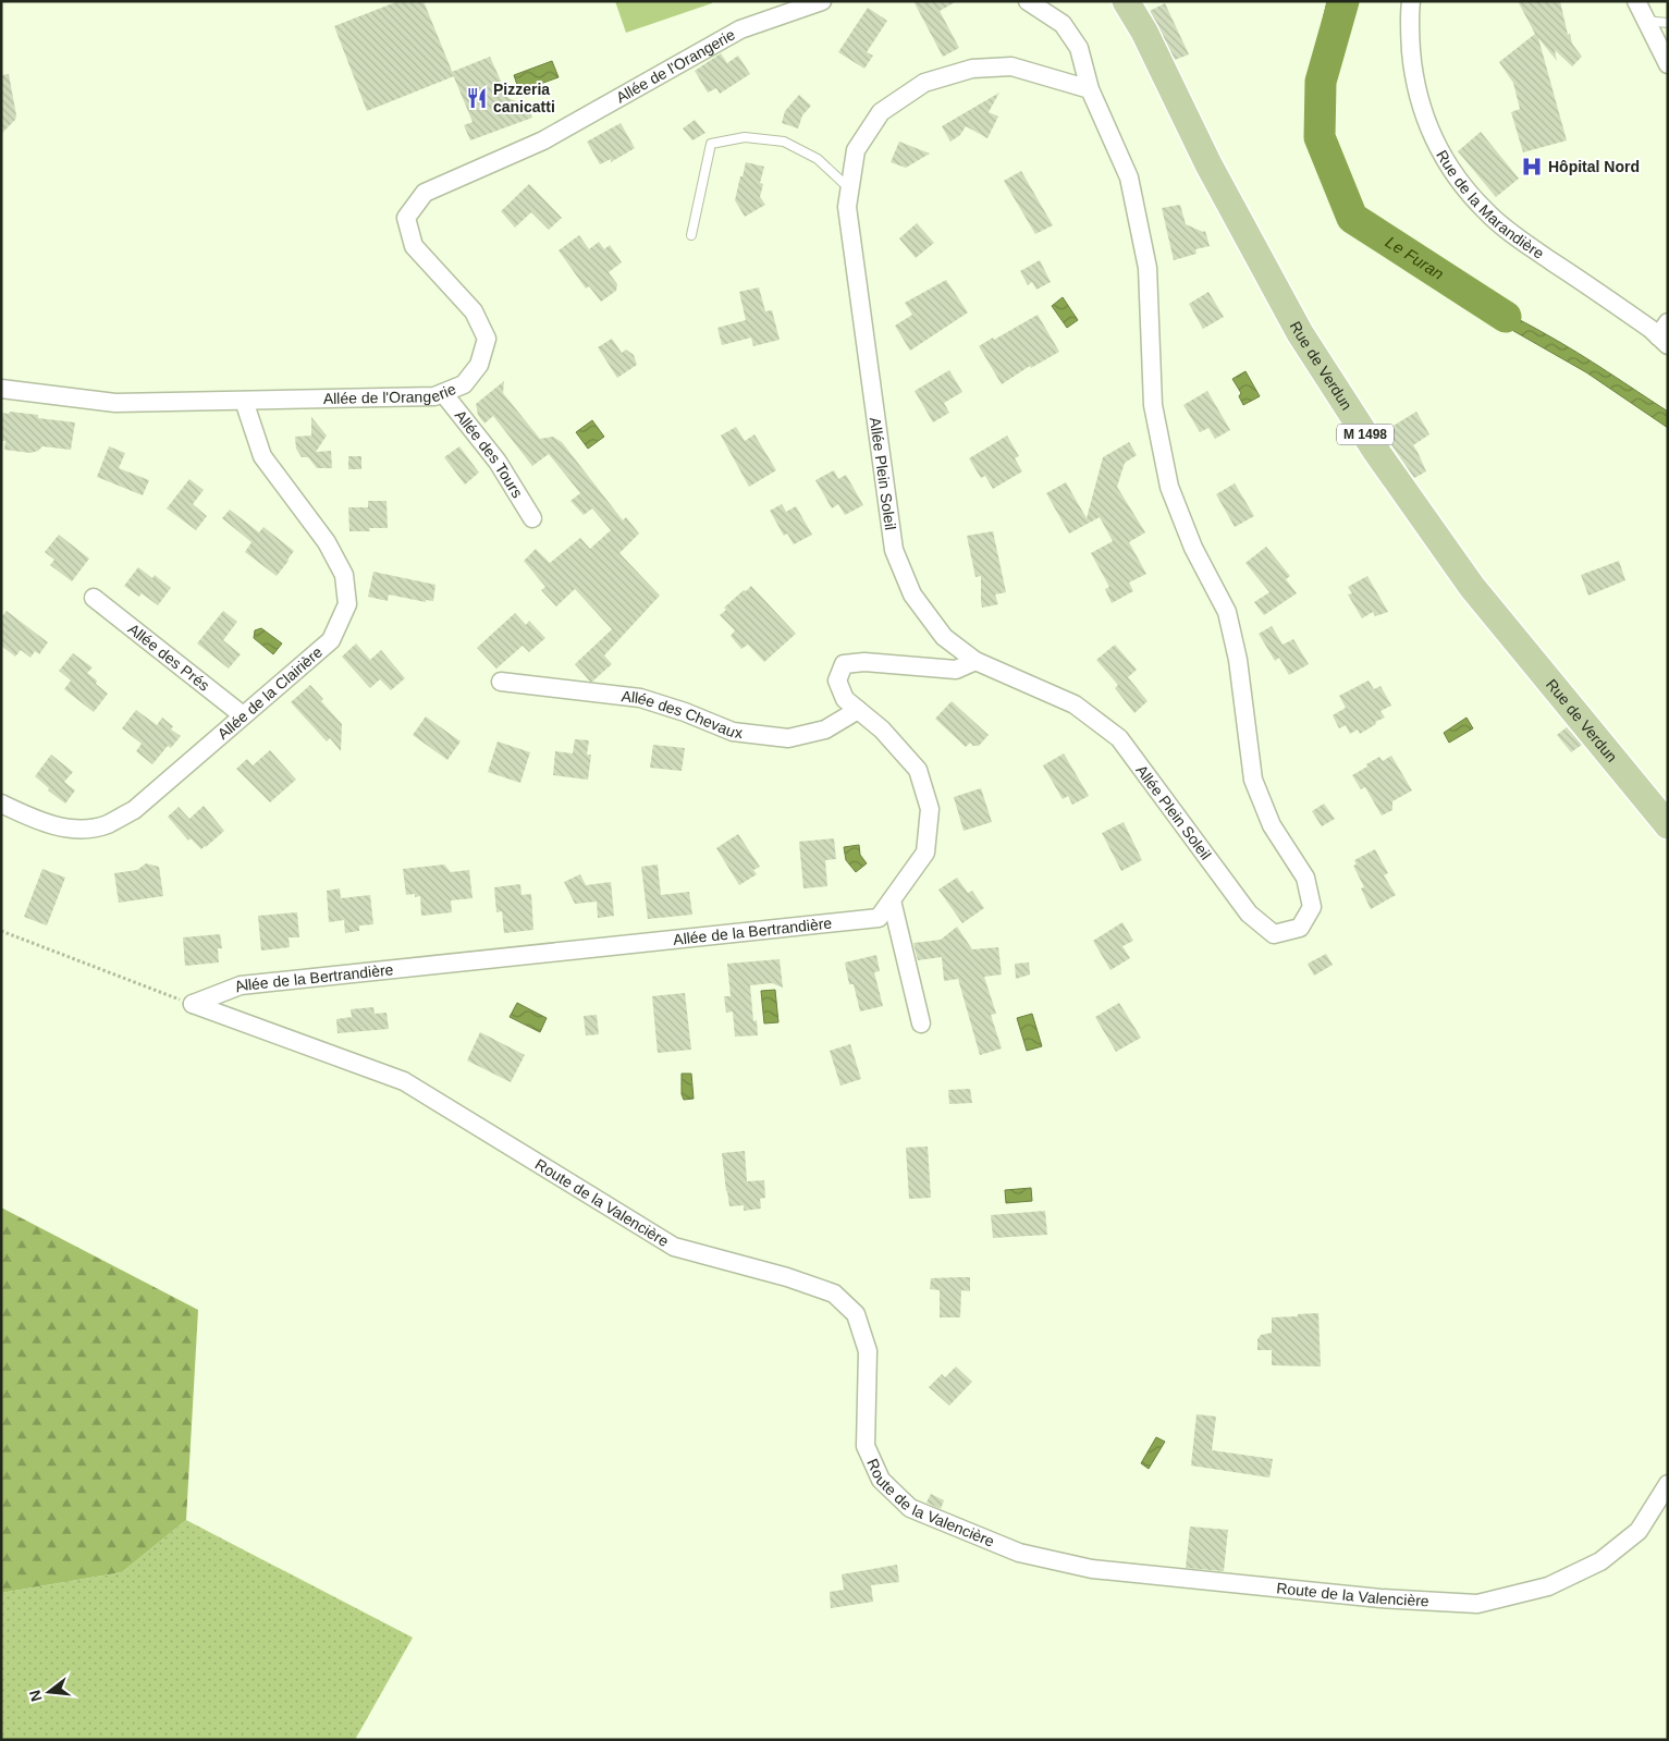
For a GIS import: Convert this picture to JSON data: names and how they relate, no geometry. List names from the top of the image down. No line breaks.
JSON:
{"streets":{"main road":["Rue de Verdun","M 1498"],"street":["Allée de l'Orangerie","Rue de la Marandière","Allée des Tours","Allée Plein Soleil","Allée des Prés","Allée de la Clairière","Allée des Chevaux","Allée de la Bertrandière","Route de la Valencière"]},"crossings":[["Allée de l'Orangerie","Allée des Tours"],["Allée de l'Orangerie","Allée de la Clairière"],["Allée Plein Soleil","Allée de la Bertrandière"],["Allée des Prés","Allée de la Clairière"],["Allée des Chevaux","Allée de la Bertrandière"],["Allée de la Bertrandière","Route de la Valencière"]],"water":["Le Furan"],"places":{"restaurant":["Pizzeria canicatti"],"hospital":["Hôpital Nord"]},"north":"left"}
